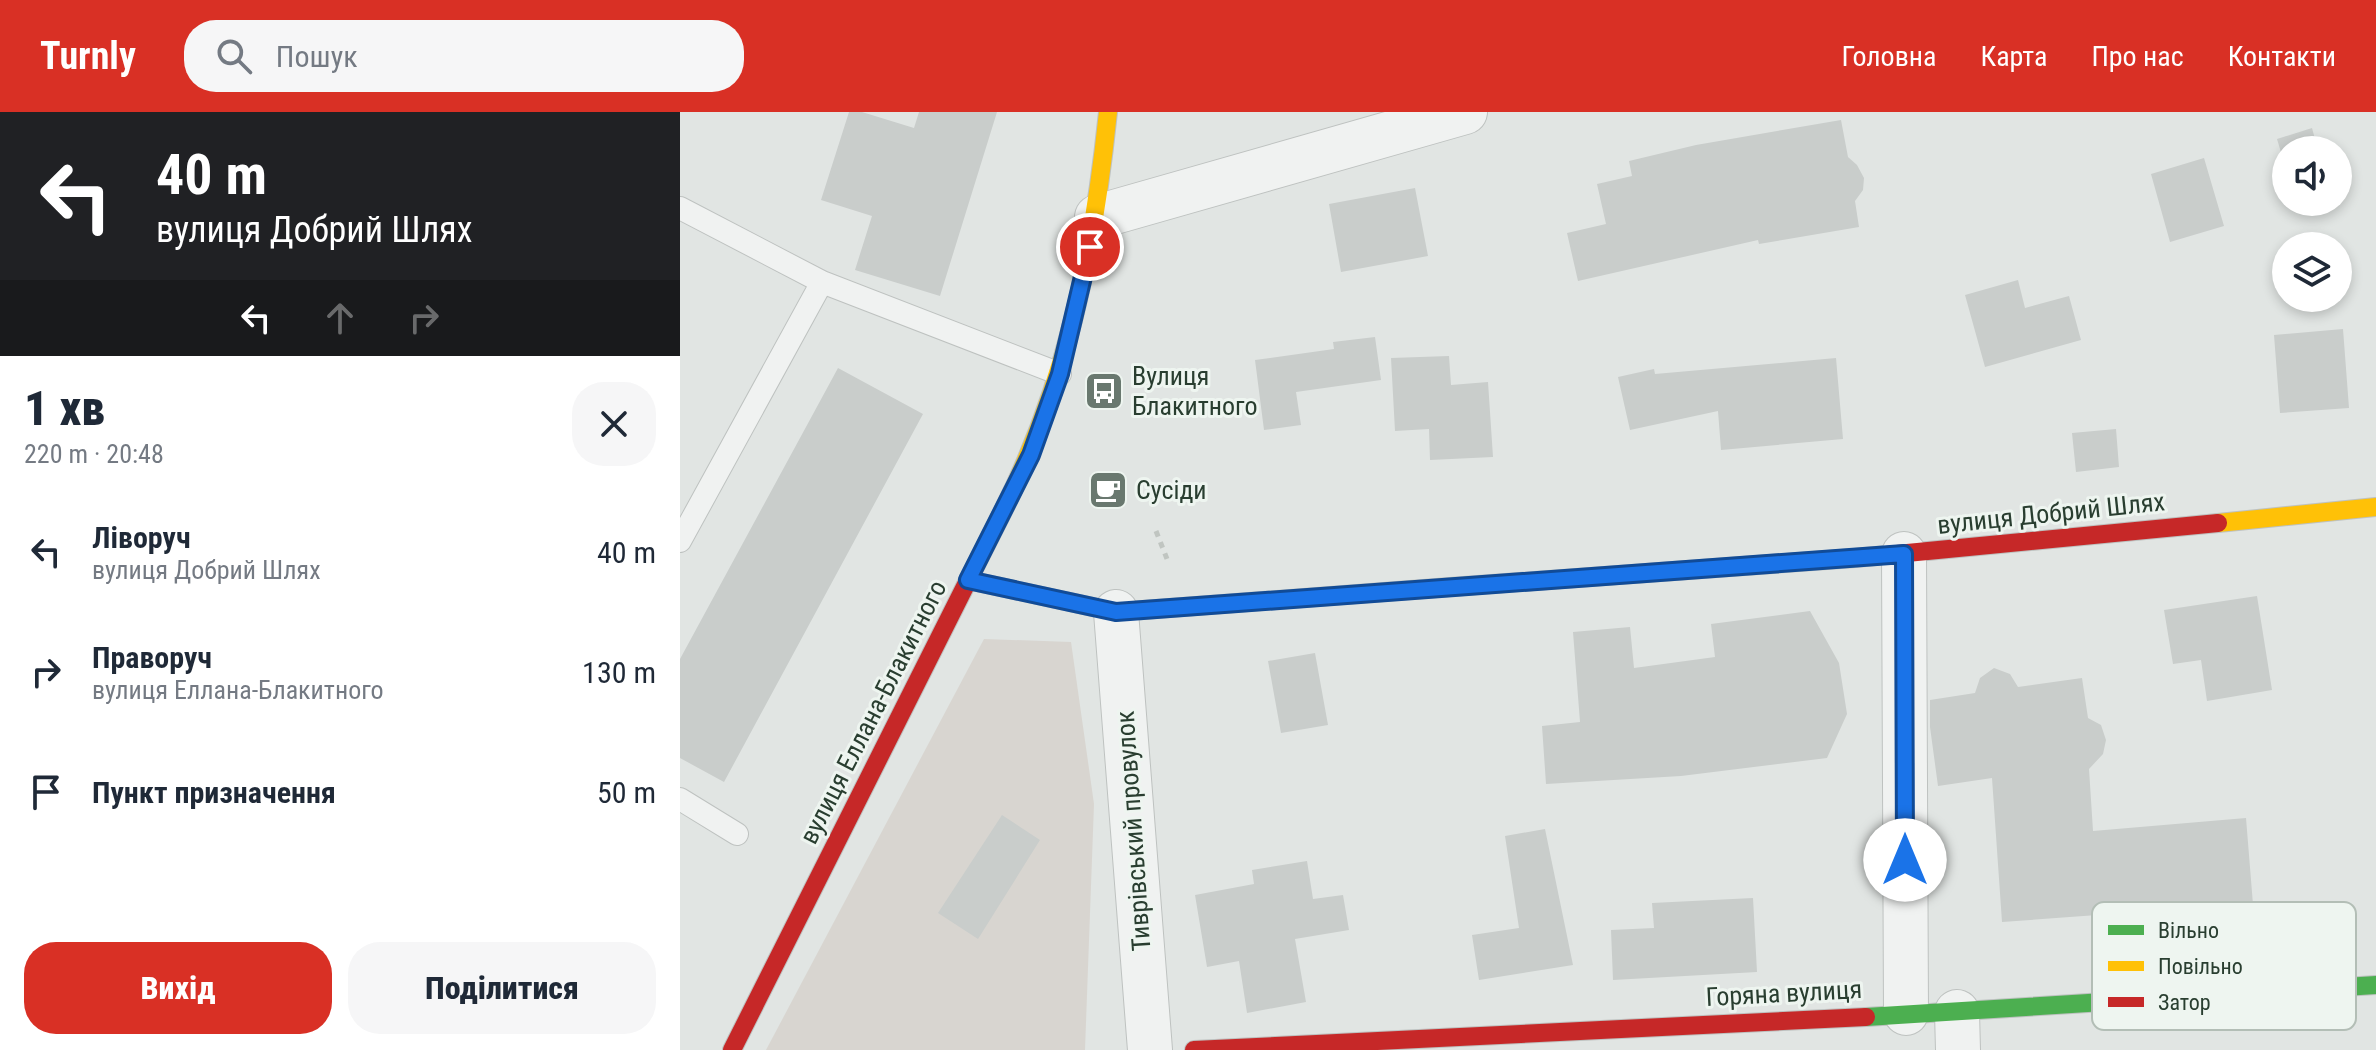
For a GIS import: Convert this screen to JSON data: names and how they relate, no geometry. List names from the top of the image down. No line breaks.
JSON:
{"streets":{"street":["вулиця Добрий Шлях","вулиця Еллана-Блакитного","Тиврівський провулок","Горяна вулиця"]},"crossings":[["вулиця Добрий Шлях","вулиця Еллана-Блакитного"],["вулиця Добрий Шлях","Тиврівський провулок"]],"places":{"bus stop":["Вулиця Блакитного"],"cafe":["Сусіди"]},"legend":["Вільно","Повільно","Затор"],"page":{"header":"Turnly","search":"Пошук","nav":["Головна","Карта","Про нас","Контакти"],"turn":["40 m","вулиця Добрий Шлях"],"heading":["1 хв","220 m · 20:48"],"list":[{"name":"Ліворуч","note":"вулиця Добрий Шлях","value":"40 m"},{"name":"Праворуч","note":"вулиця Еллана-Блакитного","value":"130 m"},{"name":"Пункт призначення","value":"50 m"}],"buttons":["Вихід","Поділитися"]}}
